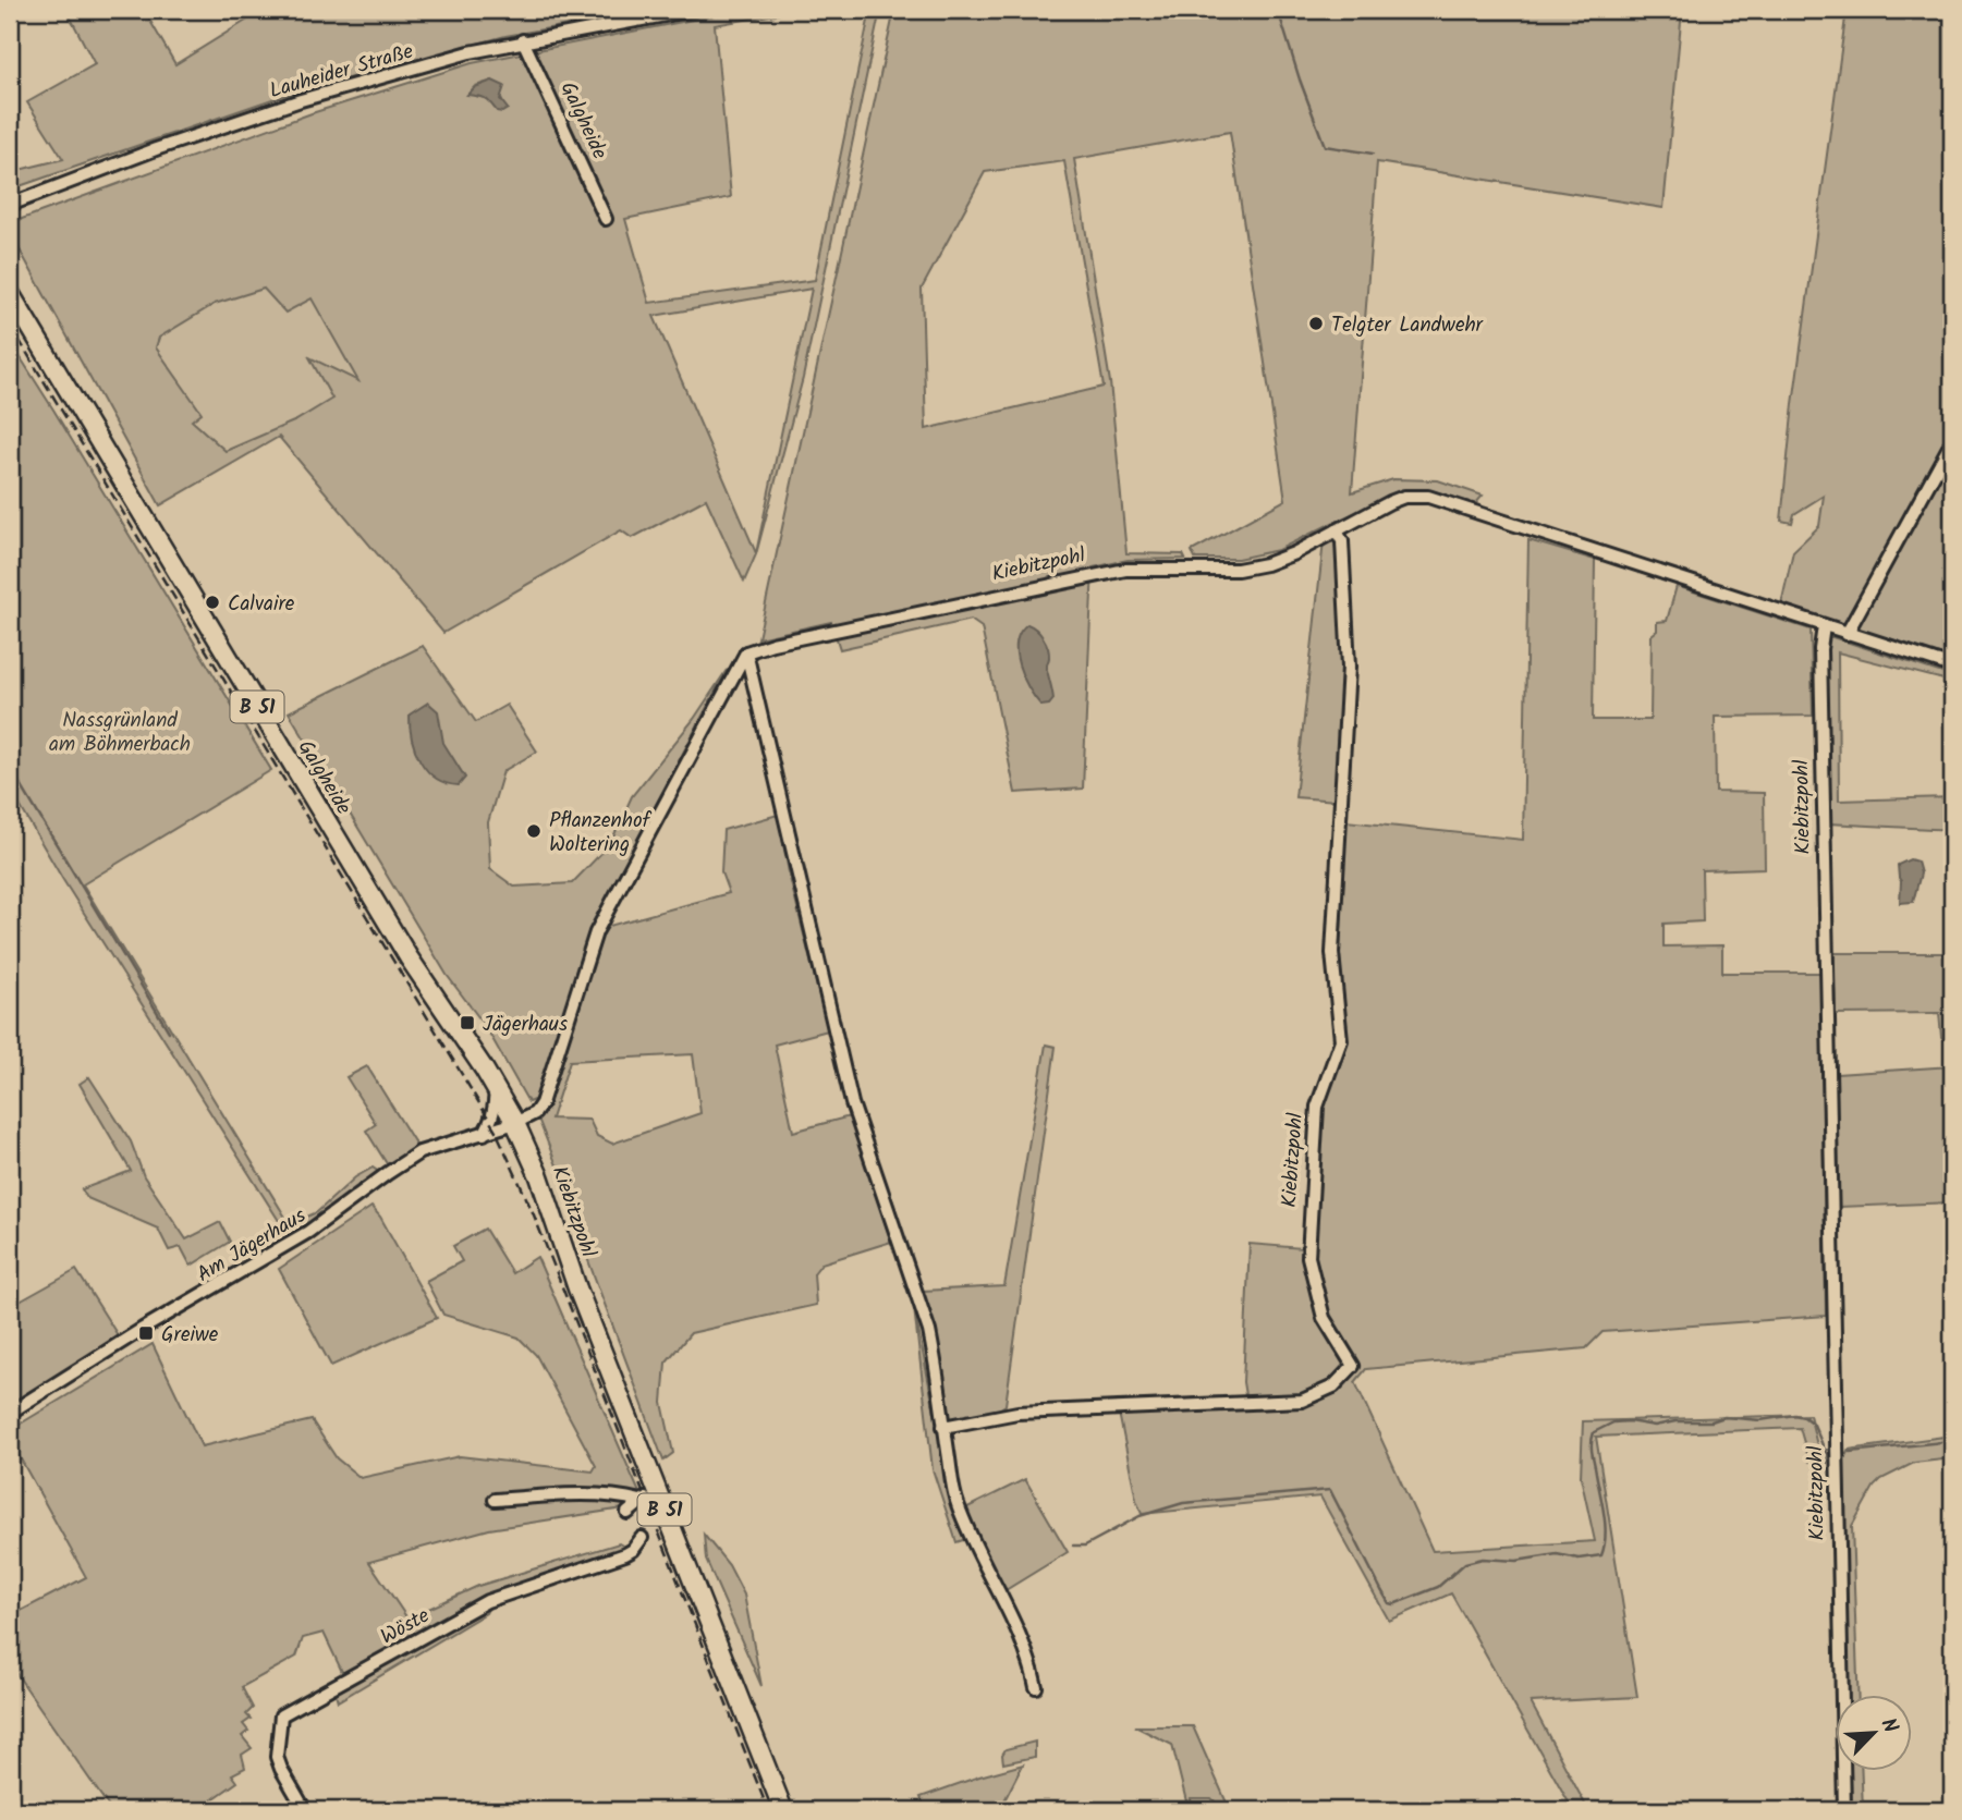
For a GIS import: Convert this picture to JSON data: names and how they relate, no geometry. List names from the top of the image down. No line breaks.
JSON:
{"streets":{"main road":["Galgheide","Kiebitzpohl","B 51"],"street":["Lauheider Straße","Am Jägerhaus","Wöste"]},"crossings":[["Lauheider Straße","Galgheide"],["Galgheide","Kiebitzpohl"],["Galgheide","Am Jägerhaus"],["Kiebitzpohl","Am Jägerhaus"]],"parks":["Nassgrünland am Böhmerbach"],"places":{"other":["Telgter Landwehr","Calvaire","Pflanzenhof Woltering"],"transit":["Jägerhaus","Greiwe"]},"north":"top right"}
